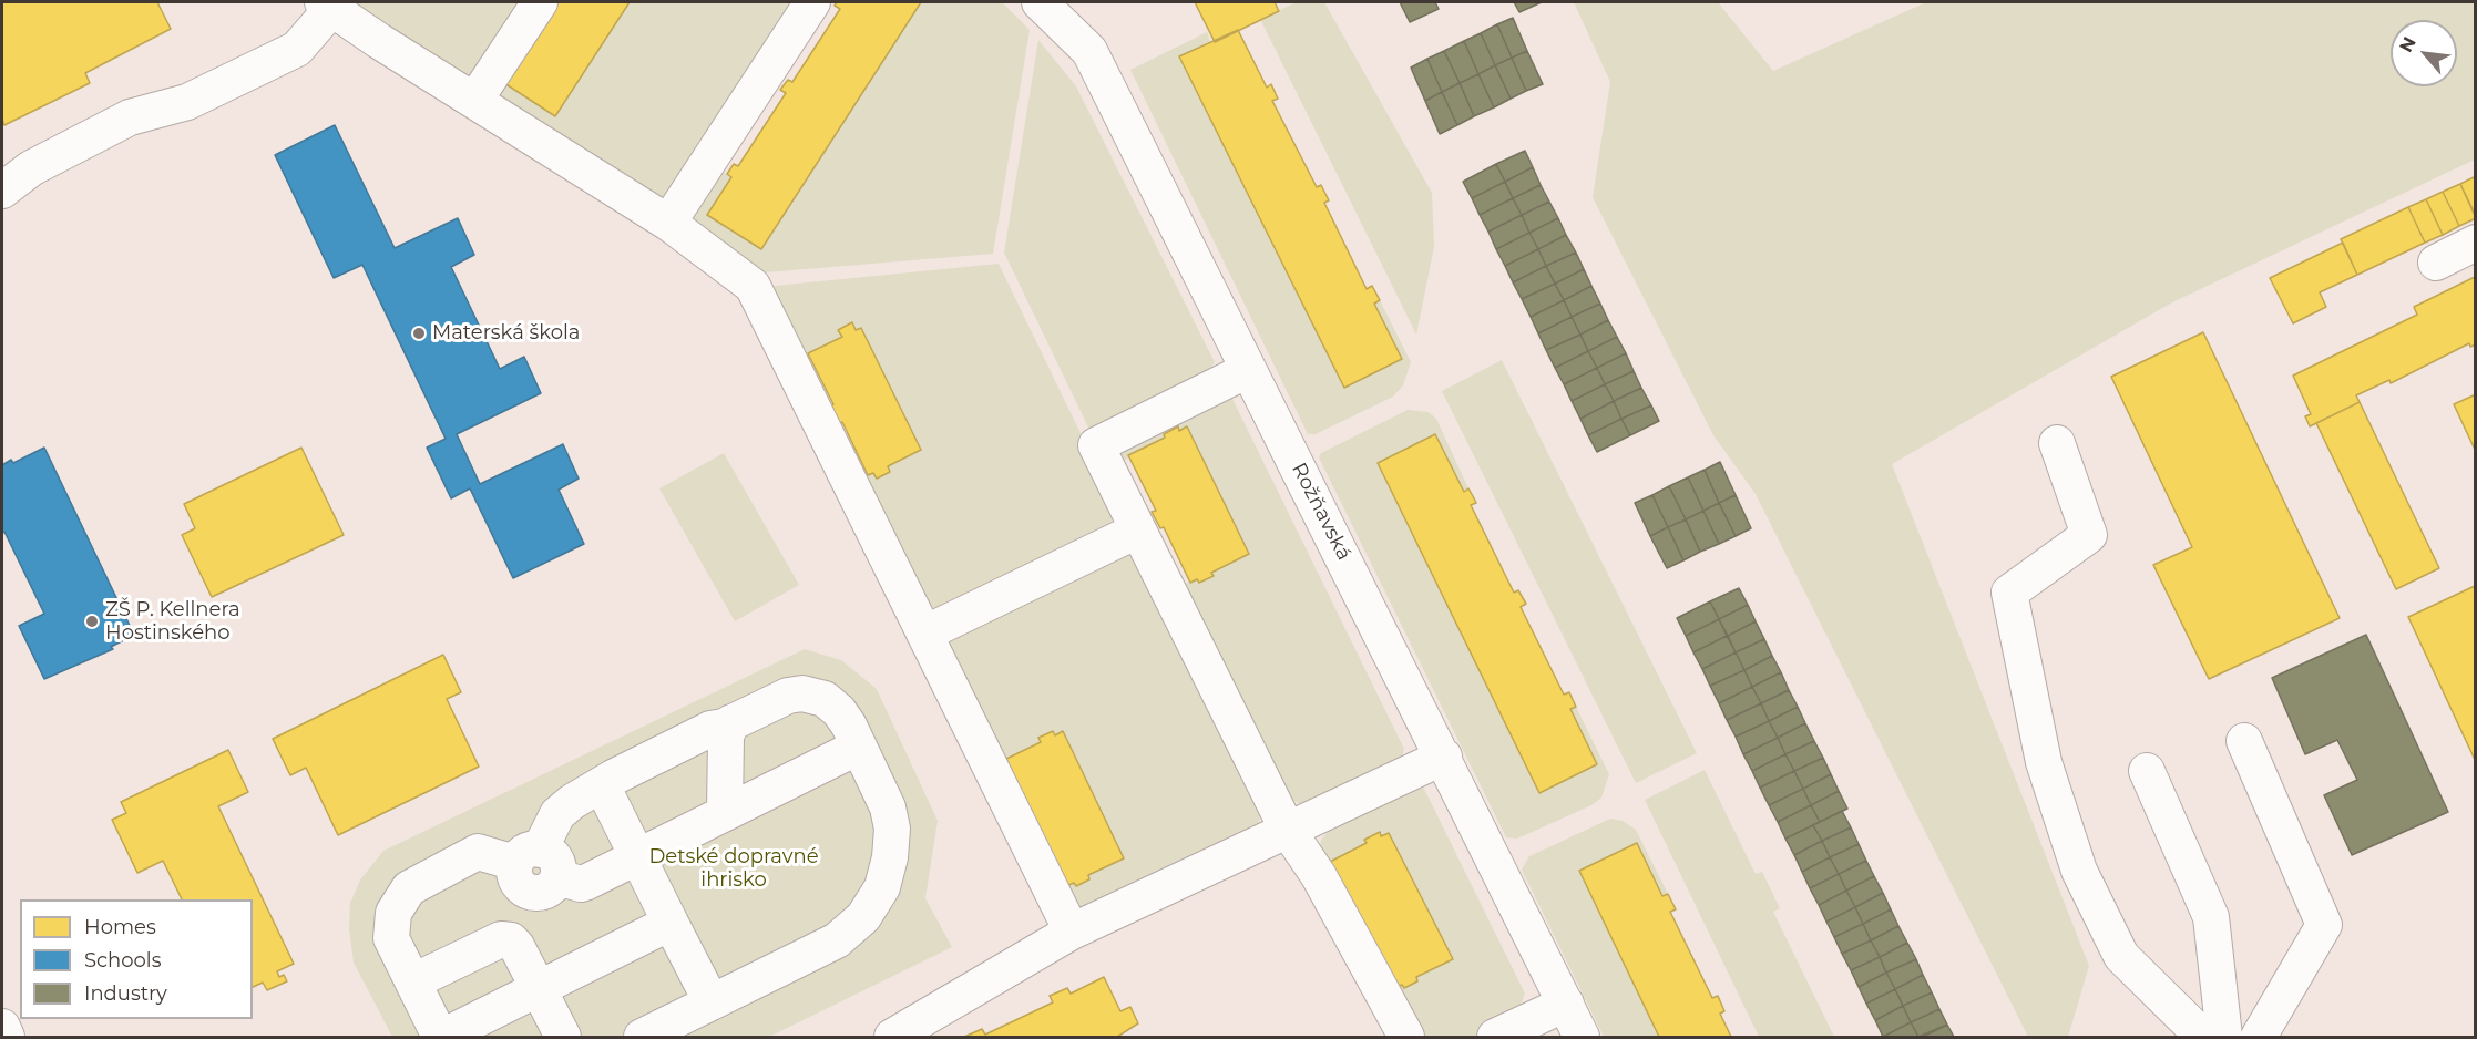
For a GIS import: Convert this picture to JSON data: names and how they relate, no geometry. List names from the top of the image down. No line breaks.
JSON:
{"streets":{"street":["Rožňavská"]},"parks":["Detské dopravné ihrisko"],"places":["Materská škola","ZŠ P. Kellnera Hostinského"],"legend":["Homes","Schools","Industry"],"north":"top left"}
